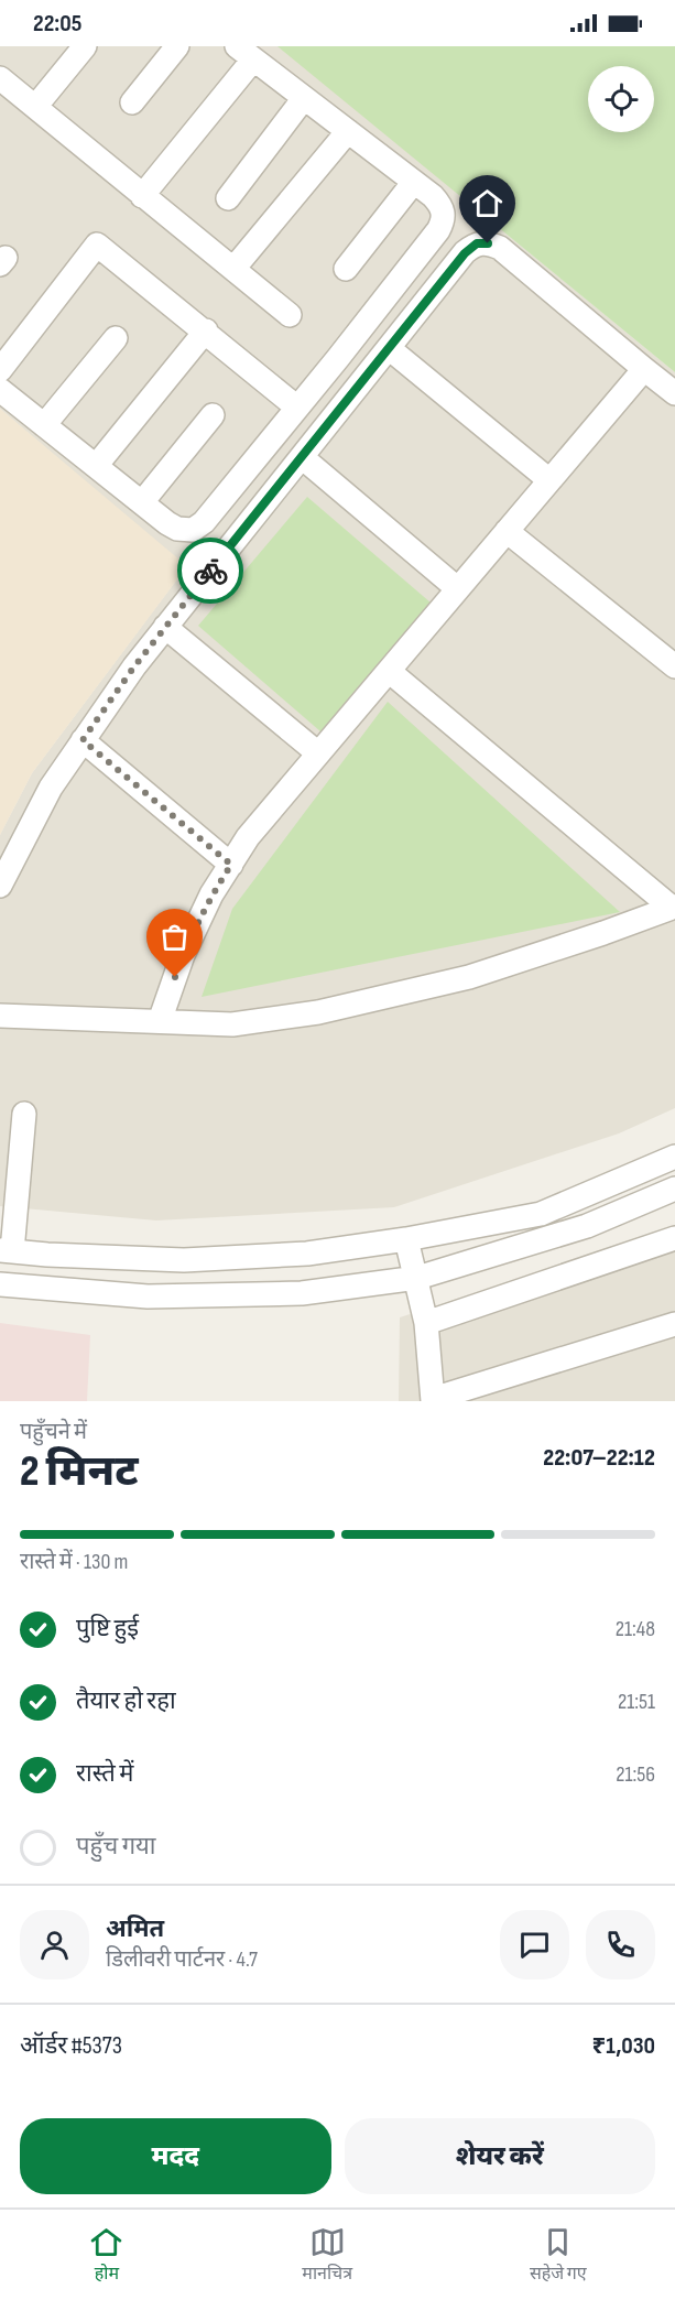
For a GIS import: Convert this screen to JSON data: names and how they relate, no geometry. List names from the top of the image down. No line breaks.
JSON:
{"page":{"status":"22:05","heading":["2 मिनट","पहुँचने में","22:07–22:12"],"panel":["अमित","डिलीवरी पार्टनर · 4.7","ऑर्डर #5373","₹1,030"],"bar":"रास्ते में · 130 m","list":[["पुष्टि हुई","21:48"],["तैयार हो रहा","21:51"],["रास्ते में","21:56"],"पहुँच गया"],"buttons":["मदद","शेयर करें"],"tabs":["होम","मानचित्र","सहेजे गए"]}}
